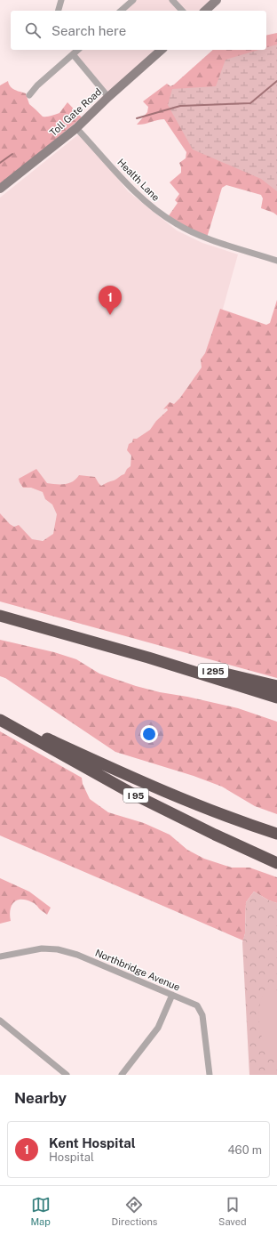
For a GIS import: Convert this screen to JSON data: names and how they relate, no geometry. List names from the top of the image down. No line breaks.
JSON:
{"streets":{"highway":["I 295","I 95"],"main road":["Toll Gate Road"],"street":["Health Lane","Northbridge Avenue"]},"crossings":[["Toll Gate Road","Health Lane"]],"page":{"search":"Search here","pins":"1","heading":"Nearby","list":[{"mark":"1","name":"Kent Hospital","note":"Hospital","value":"460 m"}],"nav":["Map","Directions","Saved"]}}
